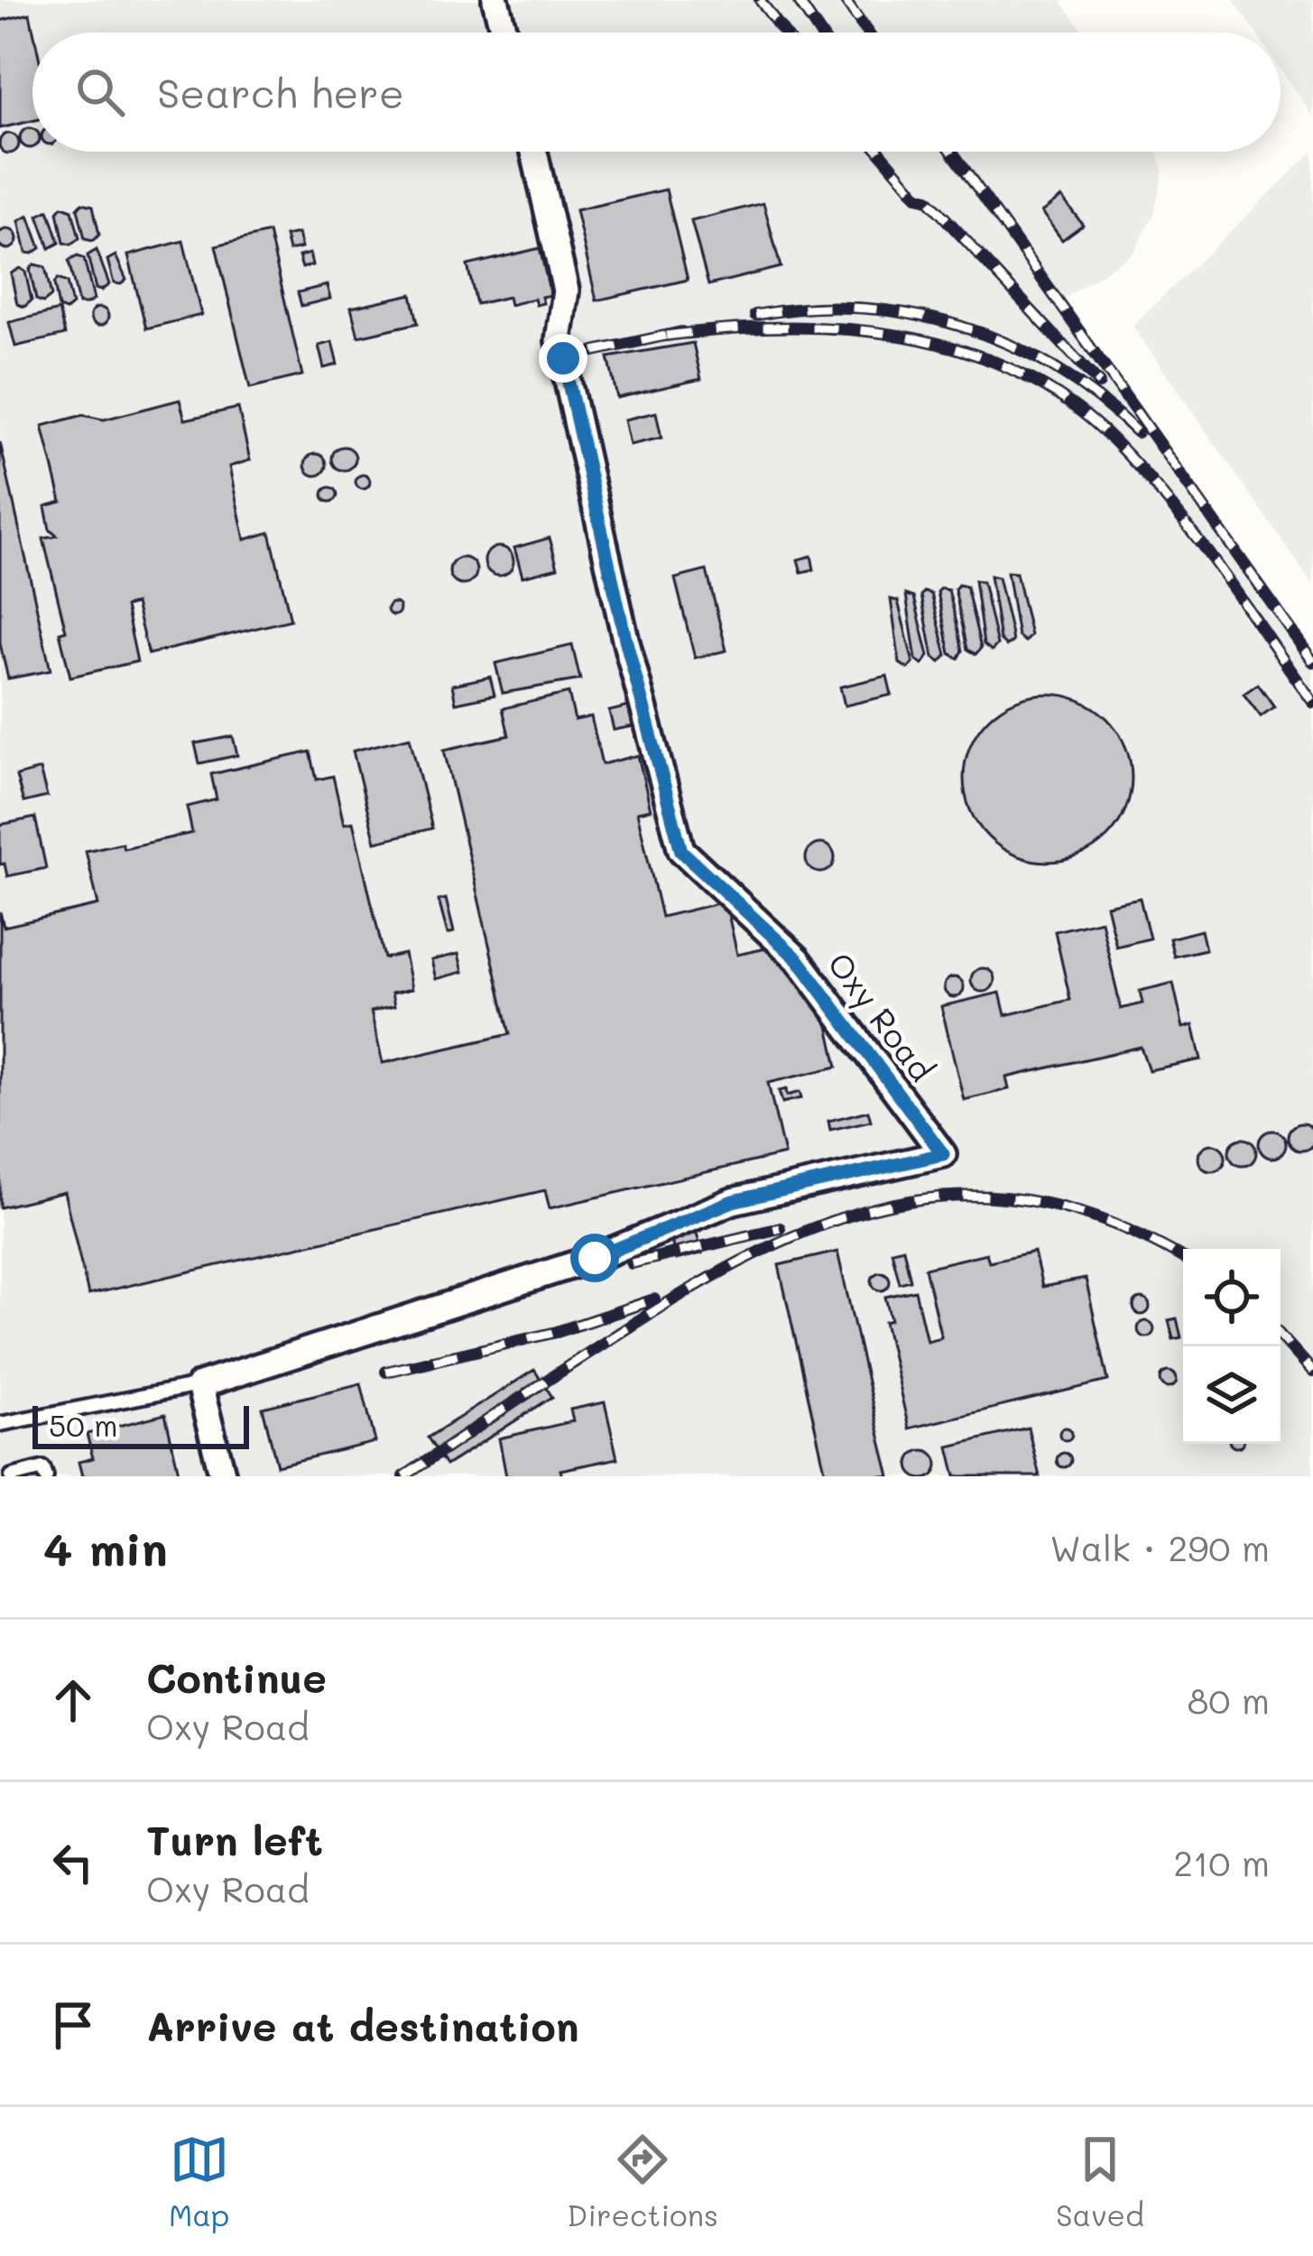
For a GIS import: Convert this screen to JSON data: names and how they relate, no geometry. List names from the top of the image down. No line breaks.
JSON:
{"streets":{"street":["Oxy Road"]},"scale_bar":"50 m","page":{"search":"Search here","scale":"50 m","heading":["4 min","Walk · 290 m"],"list":[["Continue","Oxy Road","80 m"],["Turn left","Oxy Road","210 m"],"Arrive at destination"],"nav":["Map","Directions","Saved"]}}
